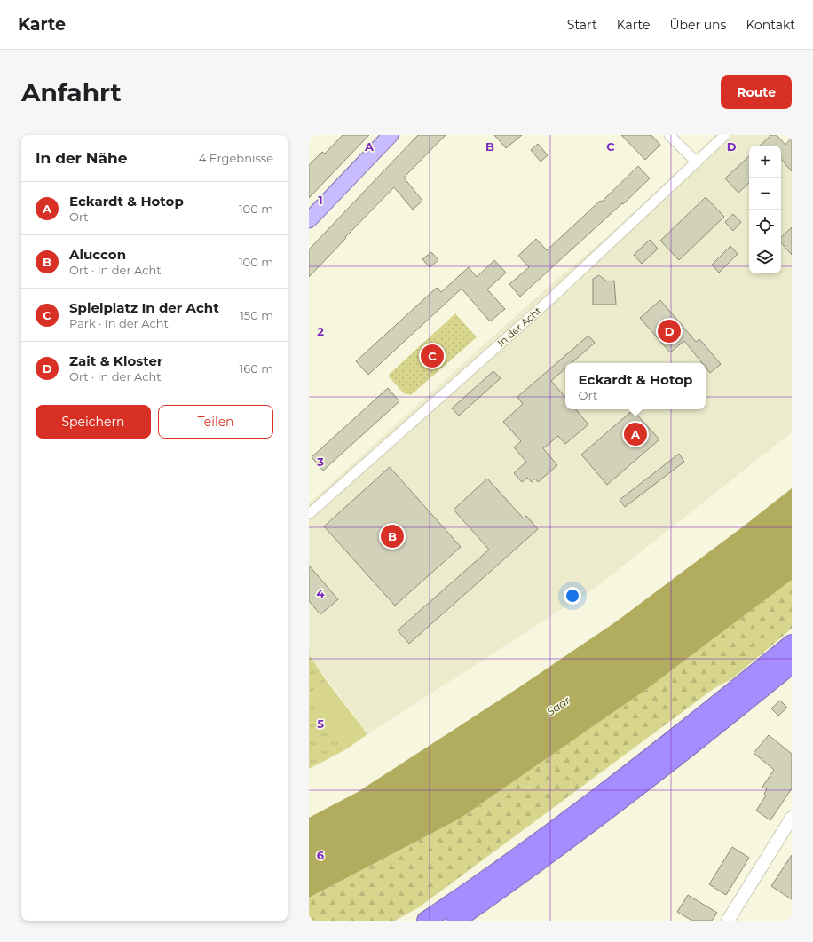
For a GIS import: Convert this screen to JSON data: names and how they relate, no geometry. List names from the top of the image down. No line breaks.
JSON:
{"streets":{"street":["In der Acht"]},"water":["Saar"],"page":{"header":"Karte","nav":["Start","Karte","Über uns","Kontakt"],"buttons":["Route",["Speichern","Teilen"]],"title":"Anfahrt","heading":["In der Nähe","4 Ergebnisse"],"map_buttons":["+","−"],"list":[{"mark":"A","name":"Eckardt & Hotop","note":"Ort","value":"100 m"},{"mark":"B","name":"Aluccon","note":"Ort · In der Acht","value":"100 m"},{"mark":"C","name":"Spielplatz In der Acht","note":"Park · In der Acht","value":"150 m"},{"mark":"D","name":"Zait & Kloster","note":"Ort · In der Acht","value":"160 m"}],"pins":["D","C","A","B"],"popup":["Eckardt & Hotop","Ort"]},"grid":{"columns":["A","B","C","D"],"rows":["1","2","3","4","5","6"]}}
